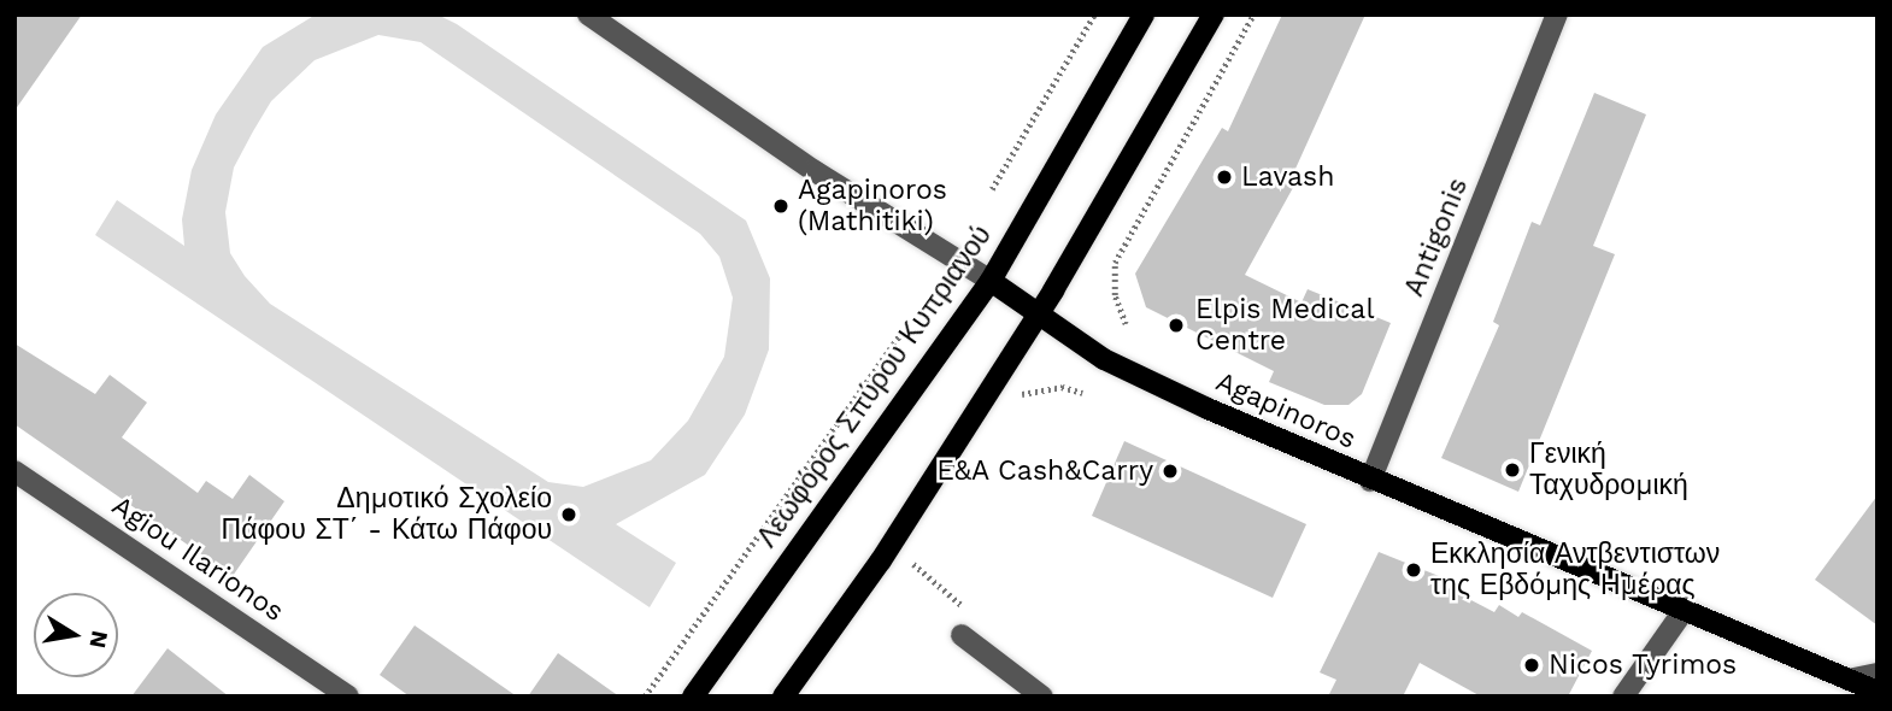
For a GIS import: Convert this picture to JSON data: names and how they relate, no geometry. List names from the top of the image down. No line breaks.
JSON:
{"streets":{"main road":["Λεωφόρος Σπύρου Κυπριανού","Agapinoros"],"street":["Antigonis","Agiou Ilarionos"]},"crossings":[["Antigonis","Agapinoros"],["Λεωφόρος Σπύρου Κυπριανού","Agapinoros"]],"places":["Lavash","Agapinoros (Mathitiki)","Elpis Medical Centre","Γενική Ταχυδρομική","E&A Cash&Carry","Δημοτικό Σχολείο Πάφου ΣΤ΄ - Κάτω Πάφου","Εκκλησία Αντβεντιστων της Εβδόμης Ημέρας","Nicos Tyrimos"],"north":"right"}
